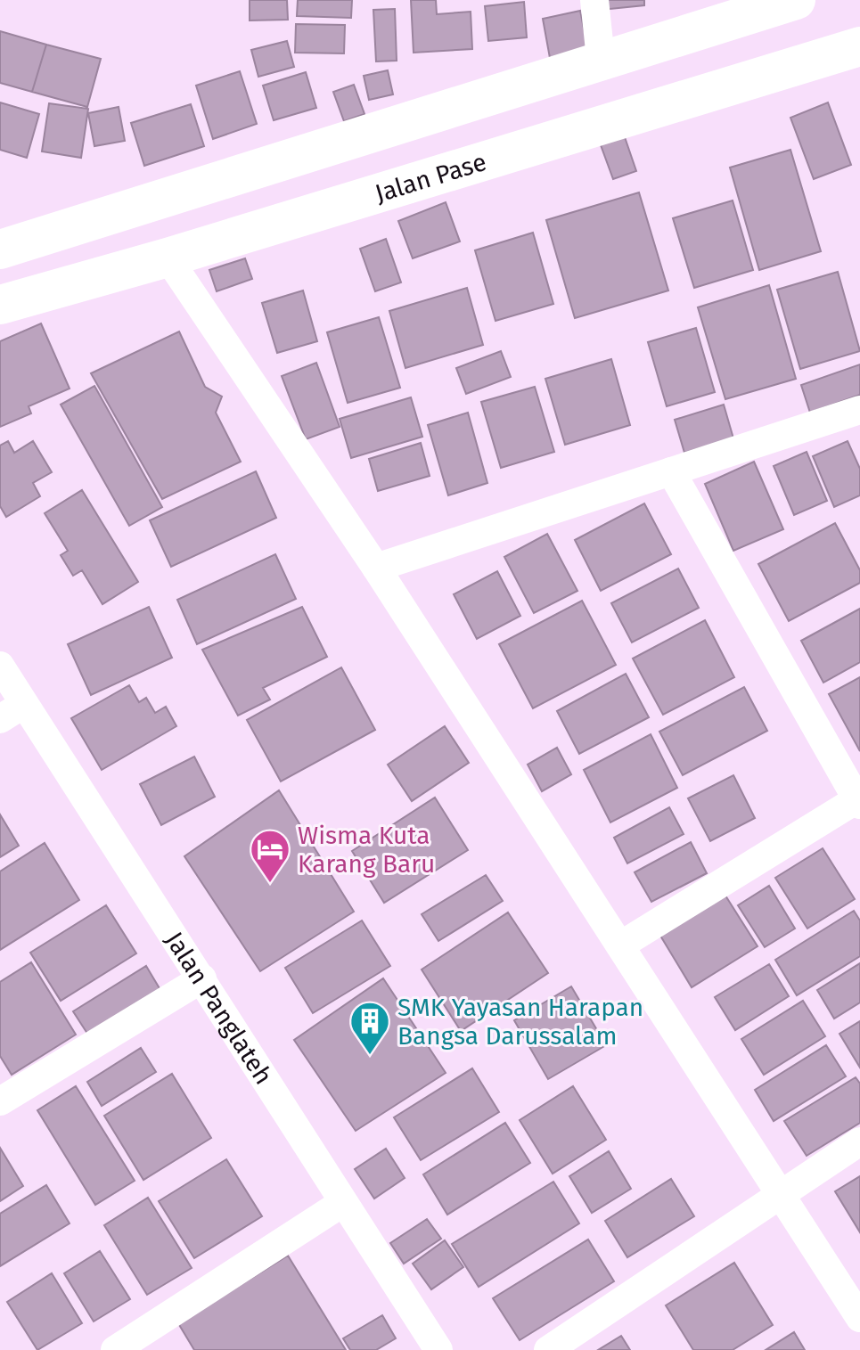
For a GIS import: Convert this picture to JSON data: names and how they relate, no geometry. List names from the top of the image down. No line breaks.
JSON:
{"streets":{"street":["Jalan Pase","Jalan Panglateh"]},"places":{"hotel":["Wisma Kuta Karang Baru"],"building":["SMK Yayasan Harapan Bangsa Darussalam"]}}
